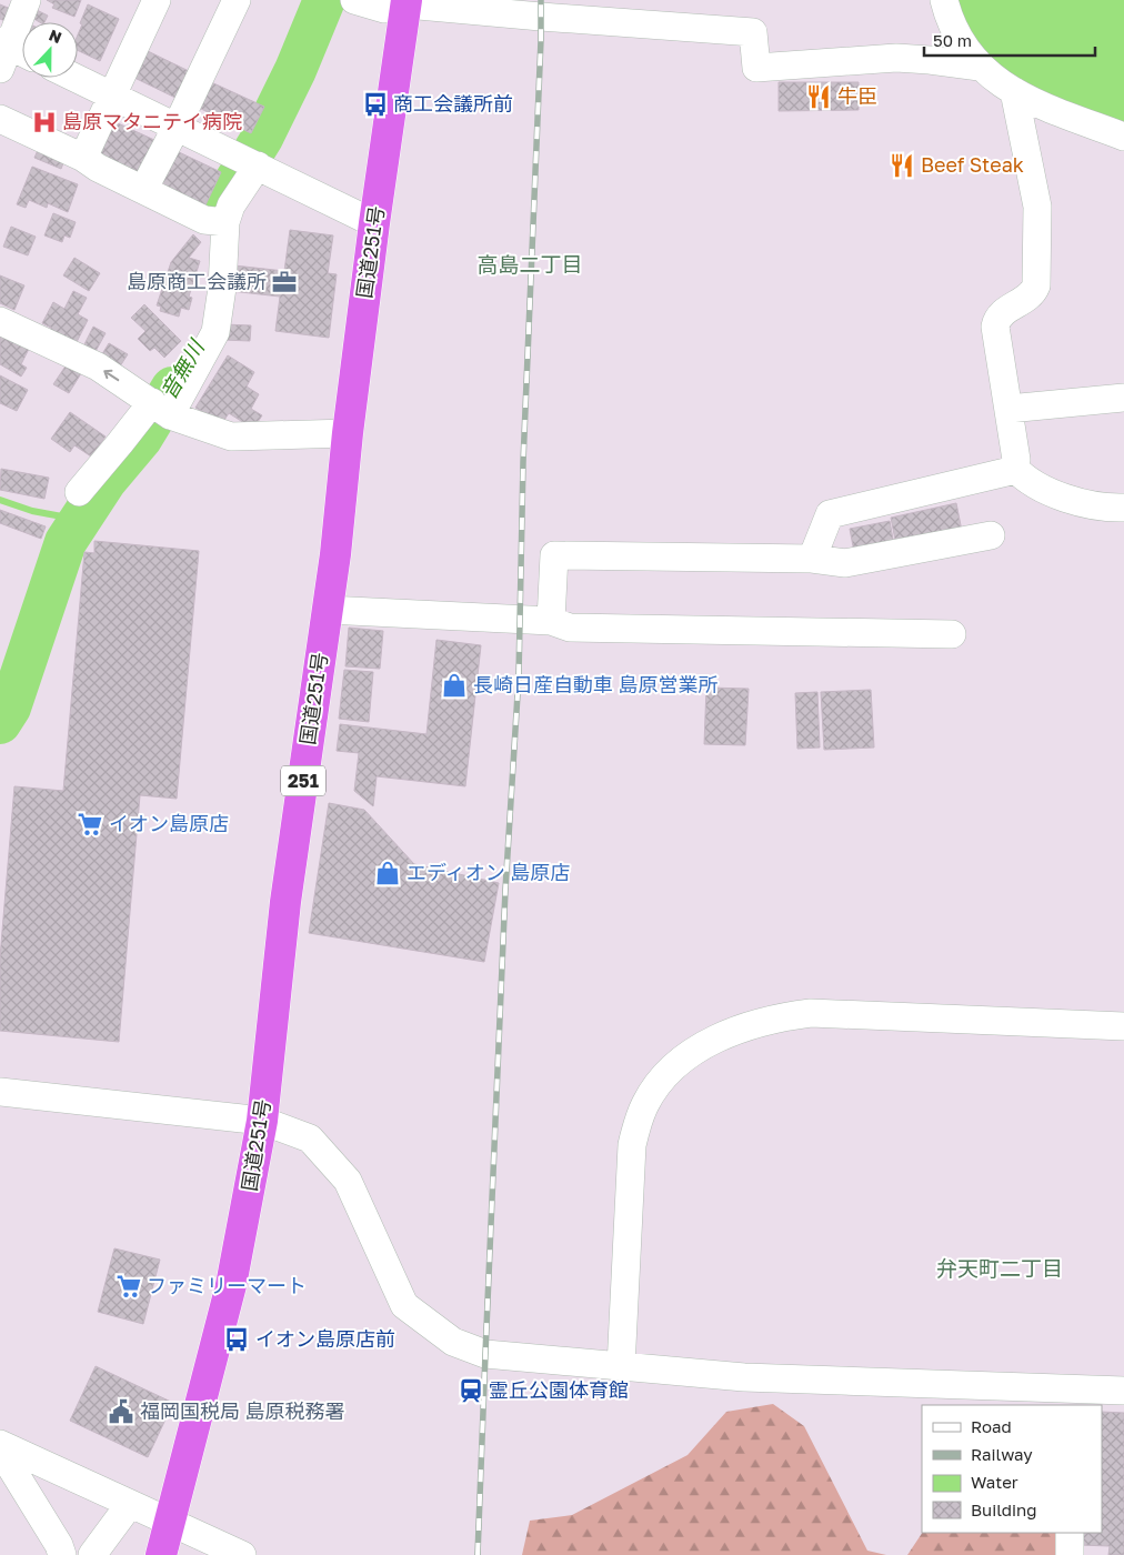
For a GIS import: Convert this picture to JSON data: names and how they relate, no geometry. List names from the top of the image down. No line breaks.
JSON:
{"streets":{"highway":["国道251号","251"]},"districts":["高島二丁目","弁天町二丁目"],"water":["音無川"],"places":{"restaurant":["牛臣","Beef Steak"],"bus stop":["商工会議所前","イオン島原店前"],"hospital":["島原マタニテイ病院"],"office":["島原商工会議所"],"shop":["長崎日産自動車 島原営業所","エディオン 島原店"],"supermarket":["イオン島原店","ファミリーマート"],"station":["霊丘公園体育館"],"public building":["福岡国税局 島原税務署"]},"legend":["Road","Railway","Water","Building"],"scale_bar":"50 m","north":"top"}
